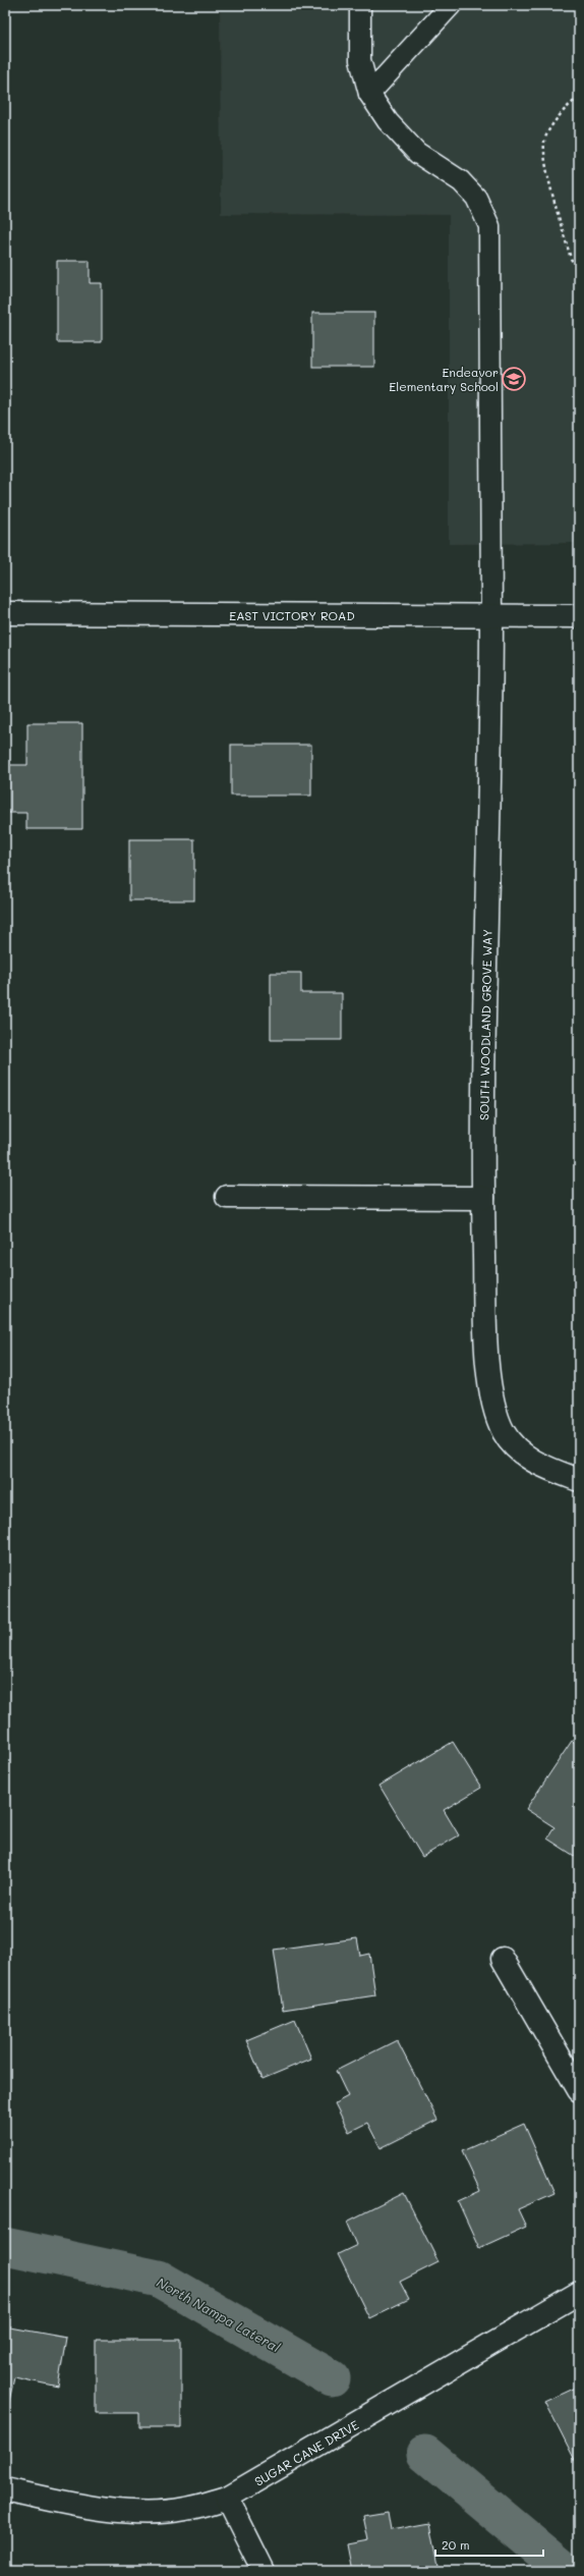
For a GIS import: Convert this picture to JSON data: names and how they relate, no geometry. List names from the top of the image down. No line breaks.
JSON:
{"streets":{"street":["EAST VICTORY ROAD","SOUTH WOODLAND GROVE WAY","SUGAR CANE DRIVE"]},"crossings":[["EAST VICTORY ROAD","SOUTH WOODLAND GROVE WAY"]],"water":["North Nampa Lateral"],"places":{"school or university":["Endeavor Elementary School"]},"scale_bar":"20 m"}
